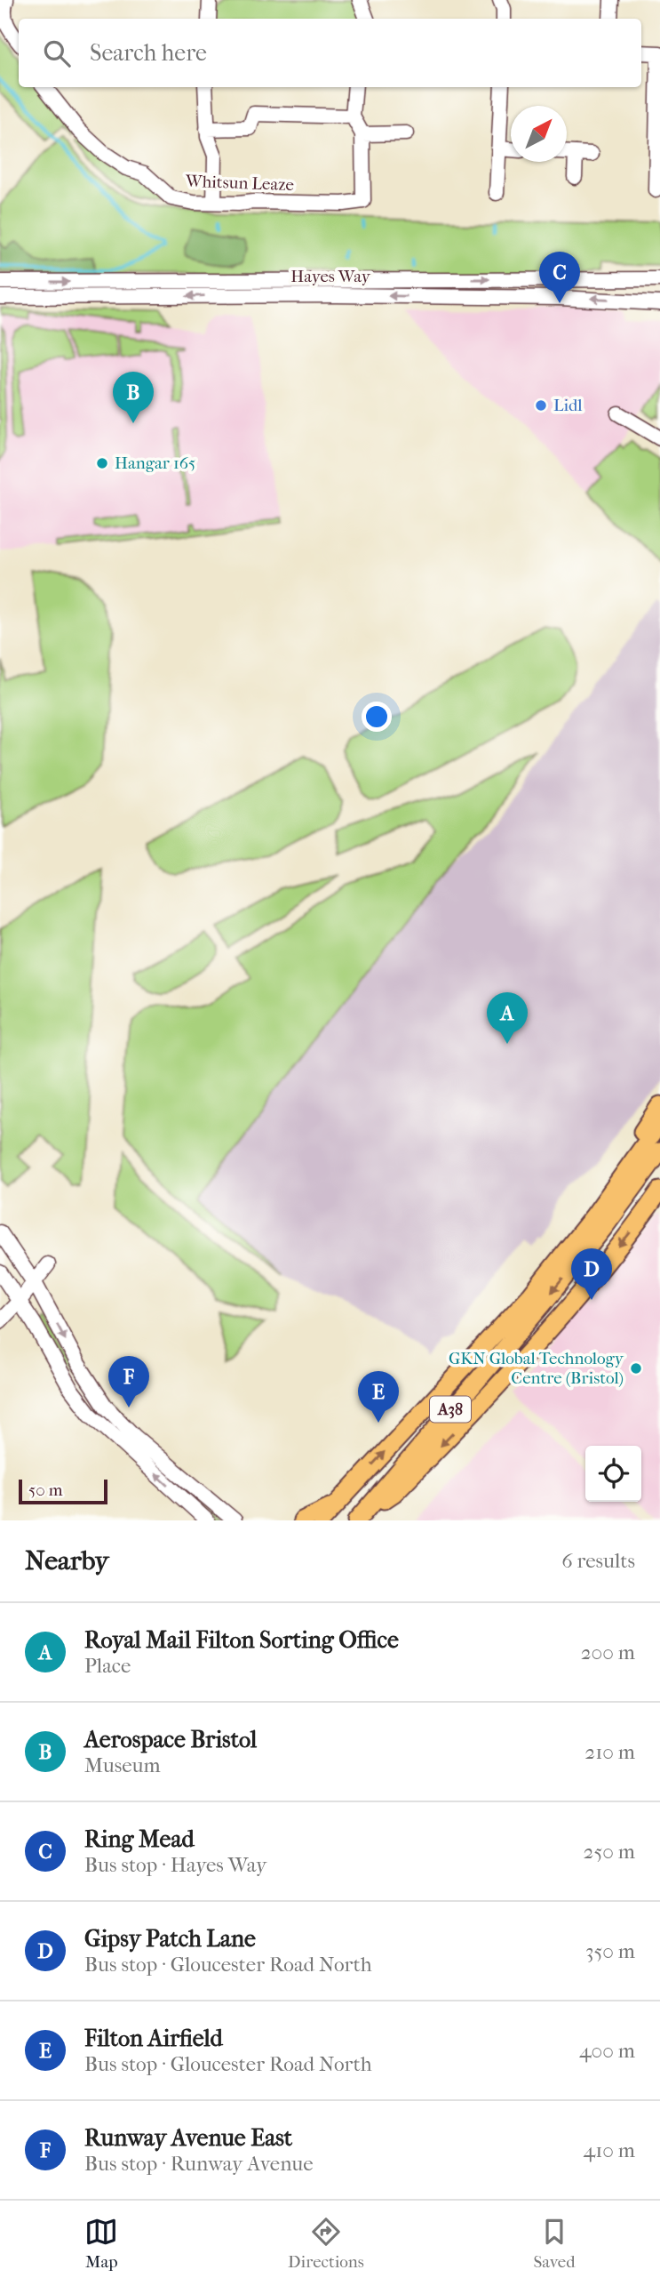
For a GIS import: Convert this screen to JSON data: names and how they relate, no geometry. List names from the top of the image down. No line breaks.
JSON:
{"streets":{"main road":["A38"],"street":["Whitsun Leaze","Hayes Way"]},"places":["Lidl","Hangar 165","GKN Global Technology Centre (Bristol)"],"scale_bar":"50 m","north":"top right","page":{"search":"Search here","pins":["C","B","A","D","F","E"],"scale":"50 m","heading":["Nearby","6 results"],"list":[{"mark":"A","name":"Royal Mail Filton Sorting Office","note":"Place","value":"200 m"},{"mark":"B","name":"Aerospace Bristol","note":"Museum","value":"210 m"},{"mark":"C","name":"Ring Mead","note":"Bus stop · Hayes Way","value":"250 m"},{"mark":"D","name":"Gipsy Patch Lane","note":"Bus stop · Gloucester Road North","value":"350 m"},{"mark":"E","name":"Filton Airfield","note":"Bus stop · Gloucester Road North","value":"400 m"},{"mark":"F","name":"Runway Avenue East","note":"Bus stop · Runway Avenue","value":"410 m"}],"nav":["Map","Directions","Saved"]}}
